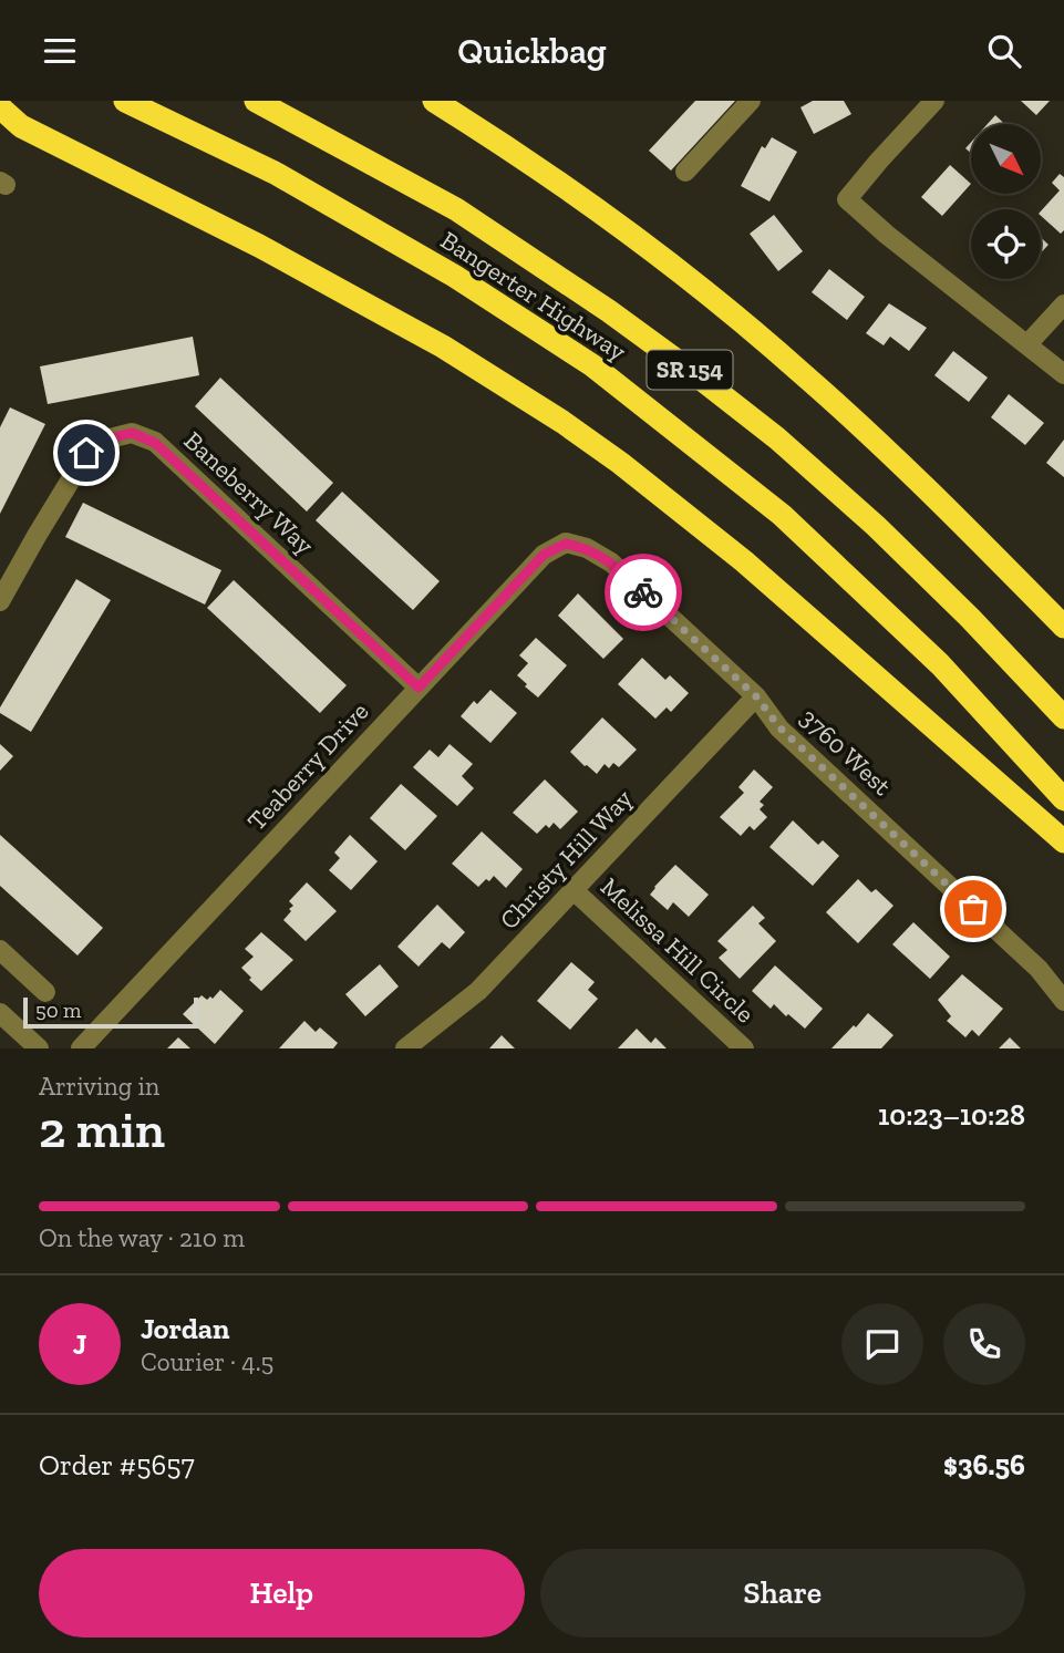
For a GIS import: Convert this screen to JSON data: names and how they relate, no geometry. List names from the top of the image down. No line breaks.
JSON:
{"streets":{"highway":["Bangerter Highway","SR 154"],"street":["Baneberry Way","3760 West","Teaberry Drive","Christy Hill Way","Melissa Hill Circle"]},"crossings":[["Baneberry Way","Teaberry Drive"],["3760 West","Teaberry Drive"],["3760 West","Christy Hill Way"],["Christy Hill Way","Melissa Hill Circle"]],"scale_bar":"50 m","north":"bottom right","page":{"header":"Quickbag","scale":"50 m","heading":["2 min","Arriving in","10:23–10:28"],"panel":["Jordan","Courier · 4.5","Order #5657","$36.56"],"bar":"On the way · 210 m","round":"J","buttons":["Help","Share"]}}
